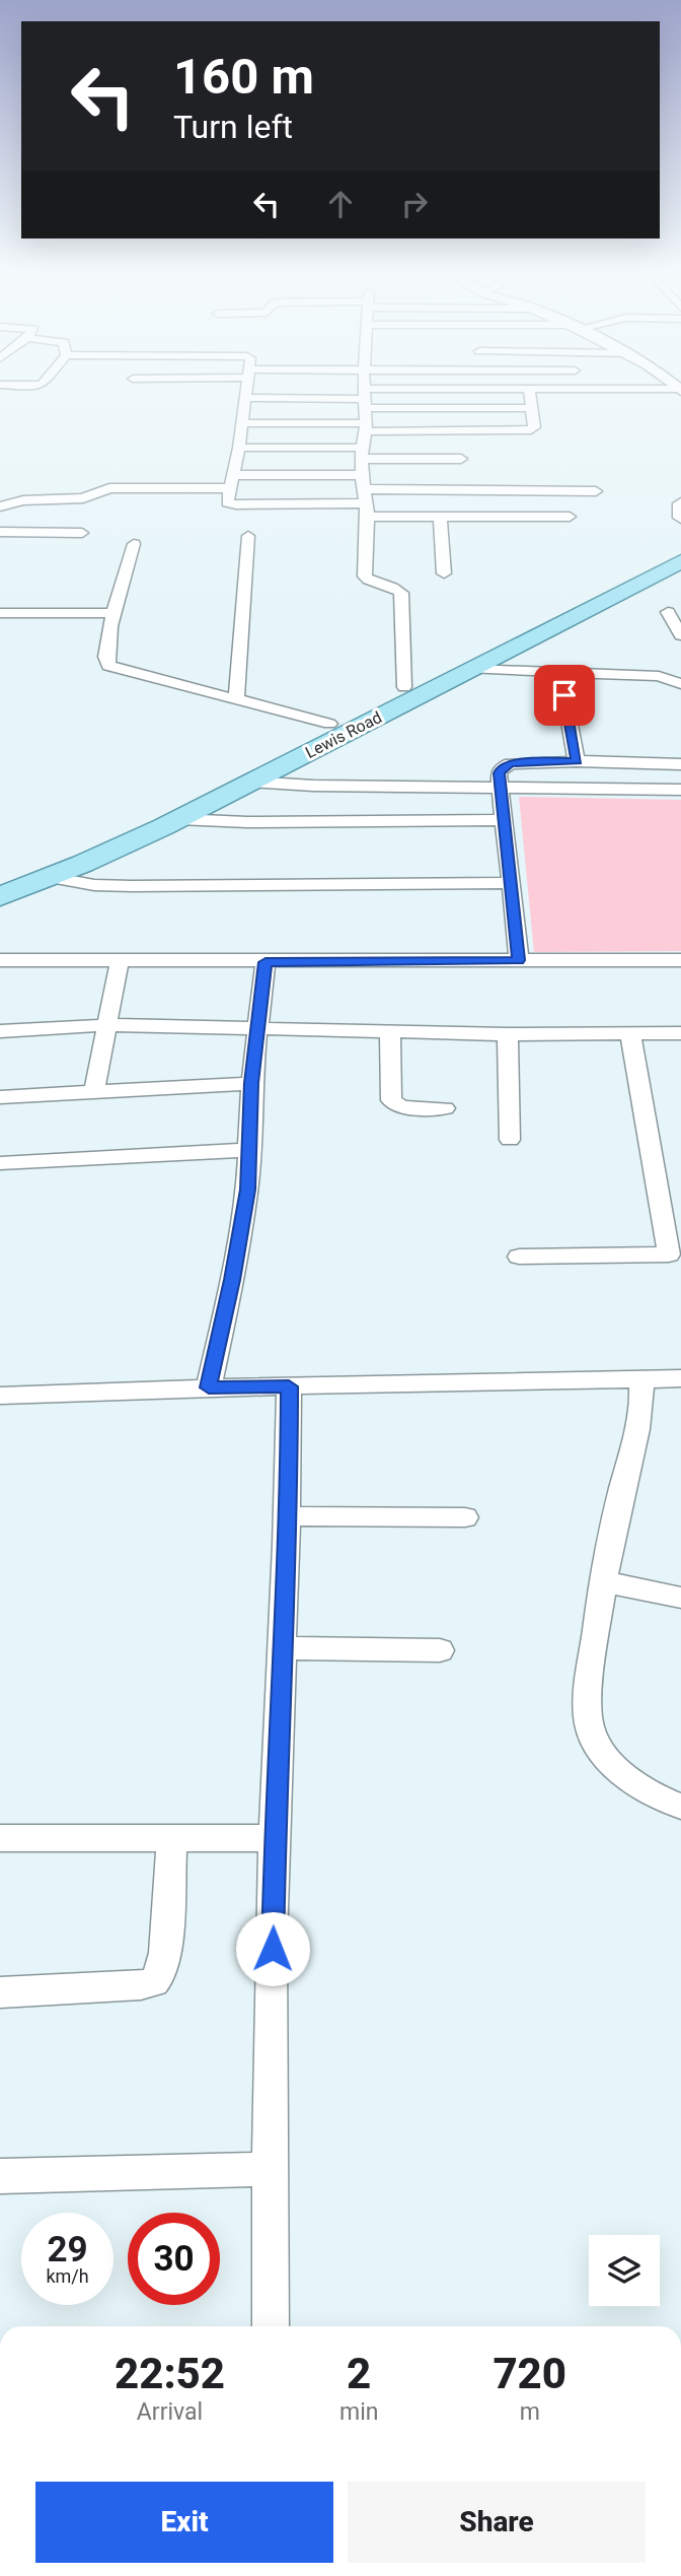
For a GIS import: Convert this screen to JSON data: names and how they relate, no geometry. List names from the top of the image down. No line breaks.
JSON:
{"streets":{"main road":["Lewis Road"]},"page":{"turn":["160 m","Turn left"],"speed":"29 km/h","limit":"30","eta":["22:52","Arrival","2","min","720","m"],"buttons":["Exit","Share"]}}
